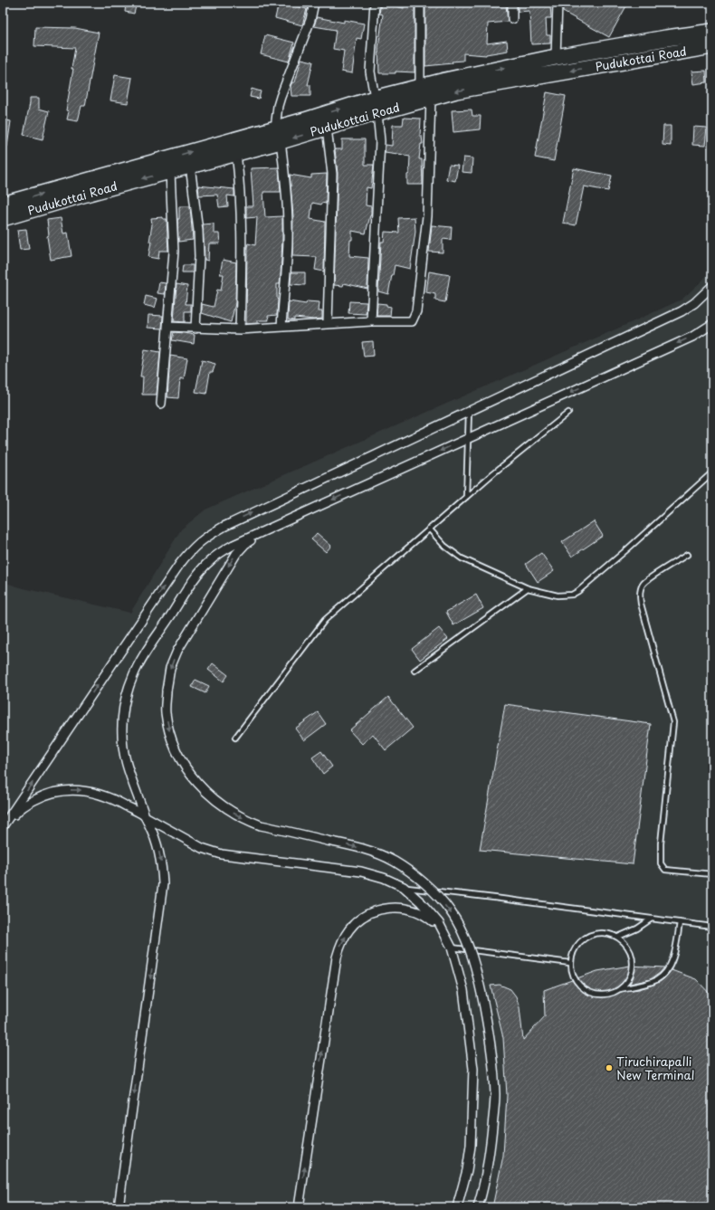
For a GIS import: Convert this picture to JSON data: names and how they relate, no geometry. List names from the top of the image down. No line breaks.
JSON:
{"streets":{"highway":["Pudukottai Road"]},"places":["Tiruchirapalli New Terminal"]}
